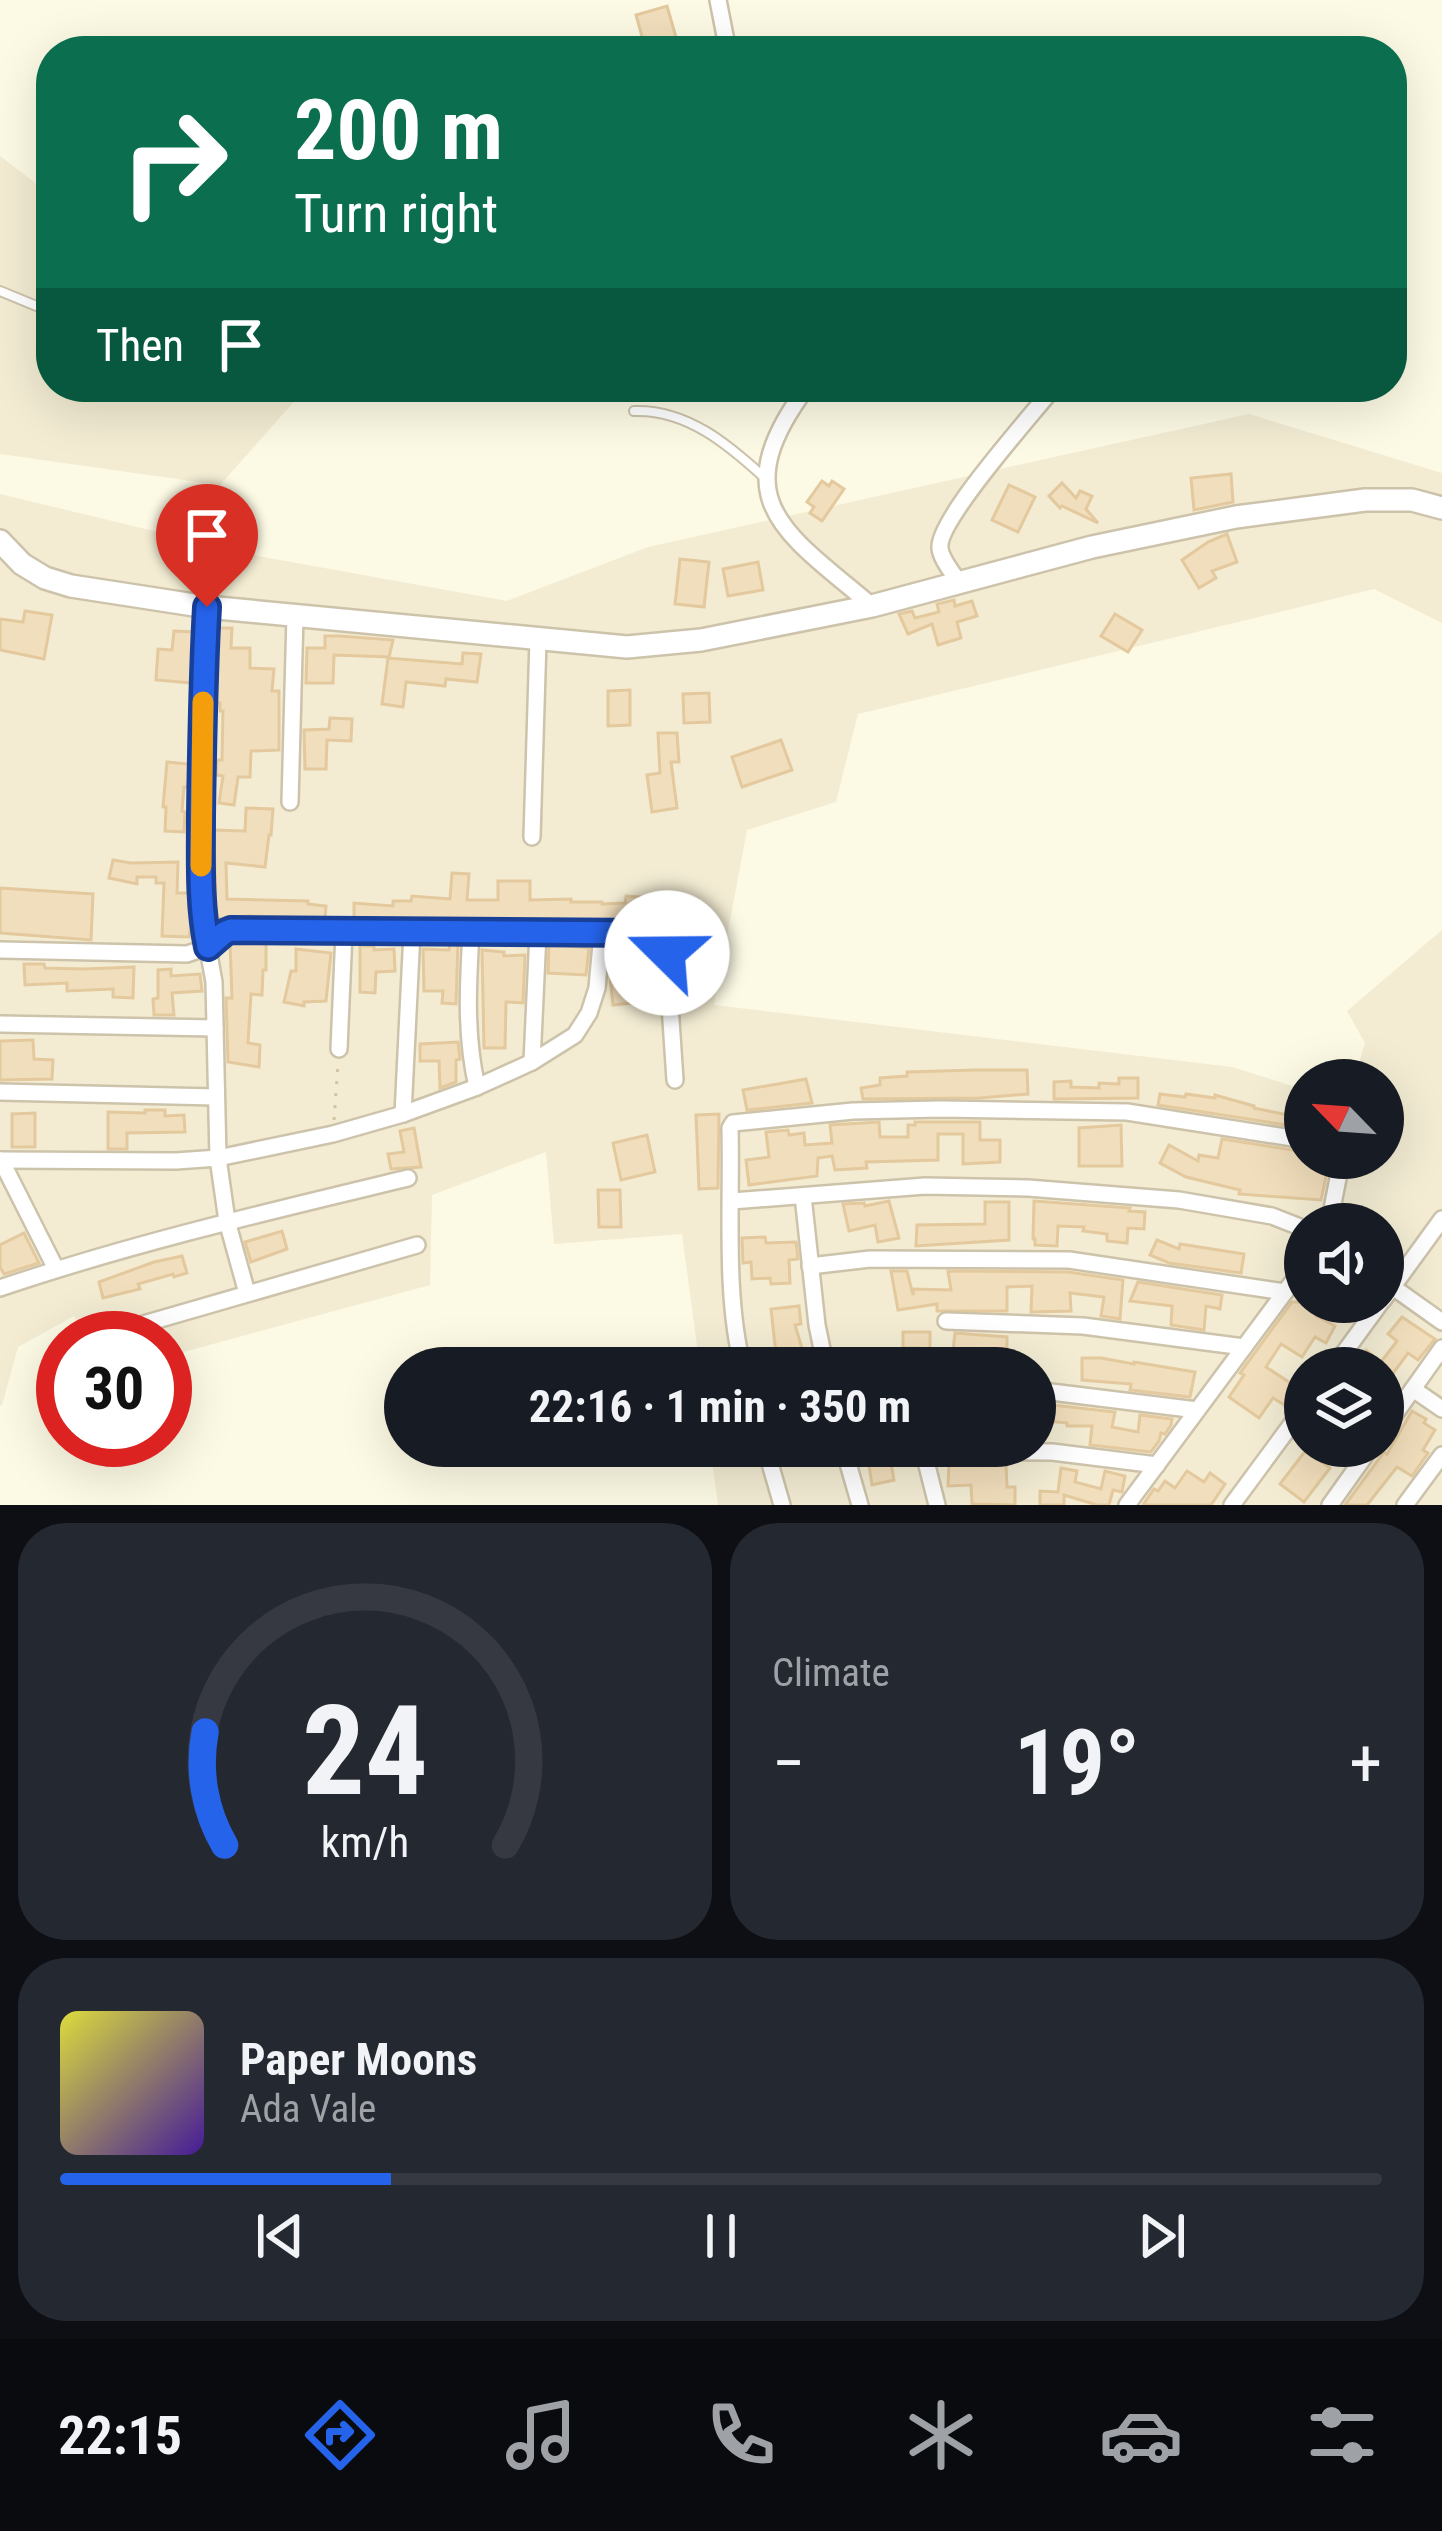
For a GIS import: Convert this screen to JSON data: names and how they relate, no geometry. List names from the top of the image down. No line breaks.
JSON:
{"north":"top left","page":{"turn":["200 m","Turn right"],"then":"Then","limit":"30","trip":"22:16 · 1 min · 350 m","tile":"Climate","heat":["−","19°","+"],"song":["Paper Moons","Ada Vale"],"tabs":"22:15","gauge":["24","km/h"]}}
